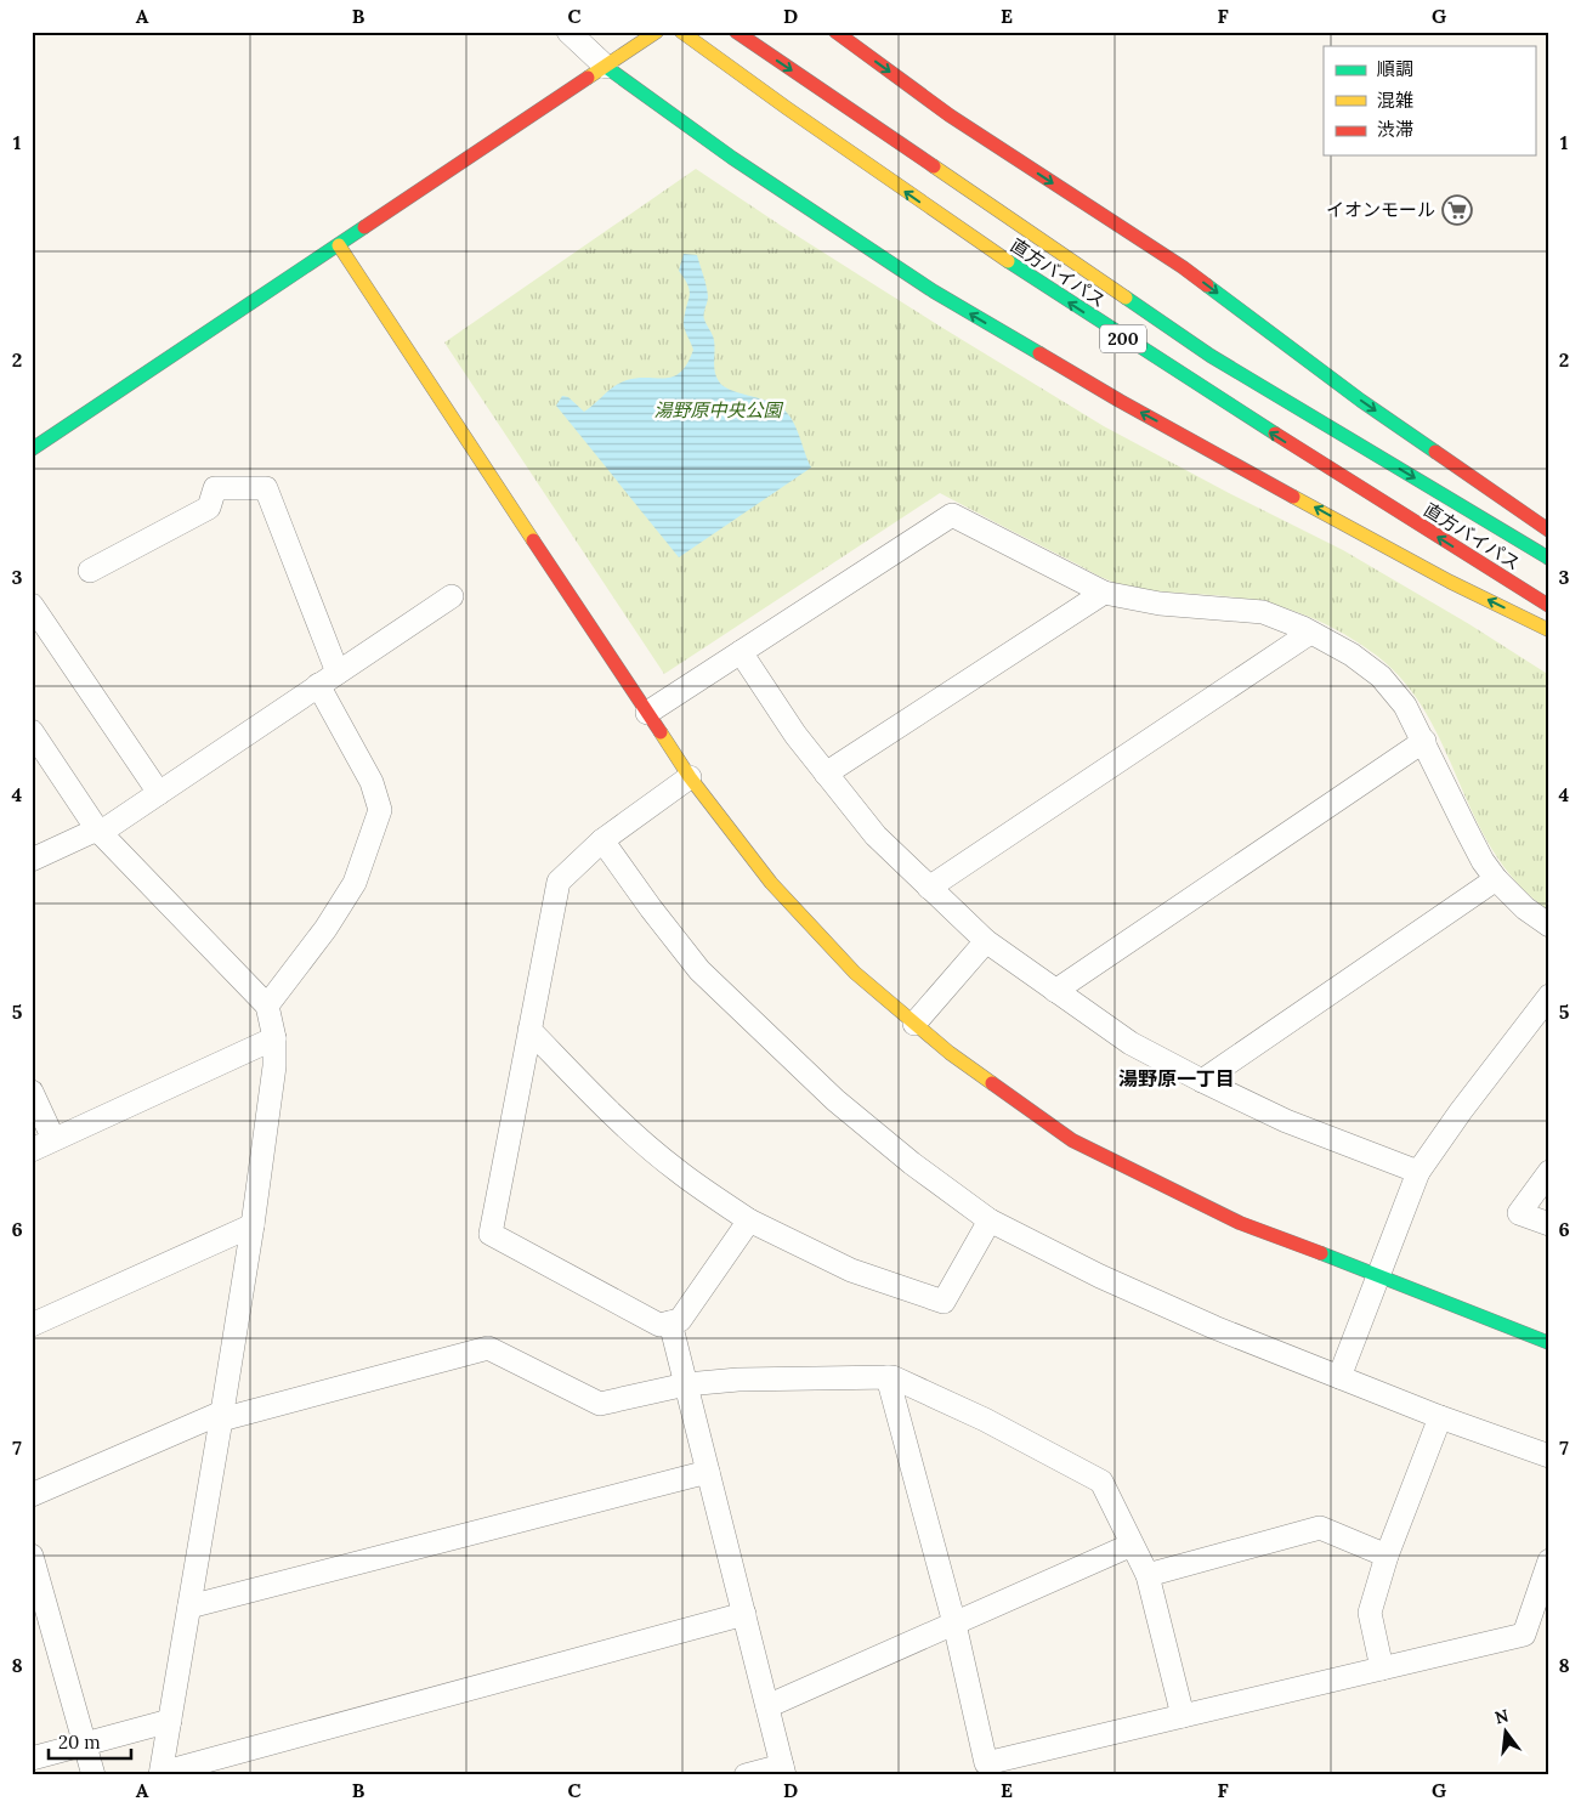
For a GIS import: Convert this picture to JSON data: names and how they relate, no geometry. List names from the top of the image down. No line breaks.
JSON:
{"streets":{"main road":["直方バイパス","200"]},"districts":["湯野原一丁目"],"parks":["湯野原中央公園"],"places":{"supermarket":["イオンモール"]},"legend":["順調","混雑","渋滞"],"scale_bar":"20 m","north":"top","grid":{"columns":["A","B","C","D","E","F","G"],"rows":["1","2","3","4","5","6","7","8"]}}
